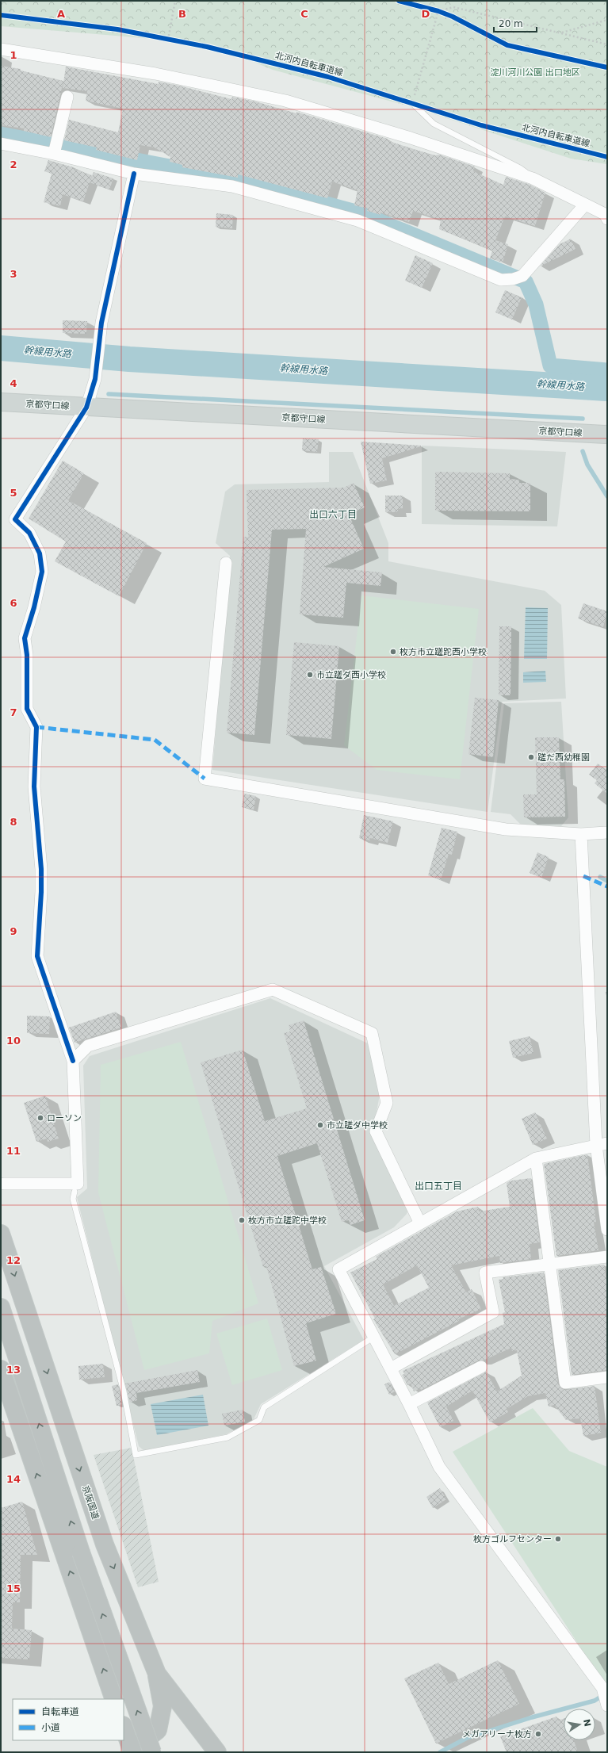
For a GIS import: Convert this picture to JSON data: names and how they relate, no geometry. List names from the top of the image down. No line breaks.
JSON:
{"streets":{"highway":["京阪国道"],"main road":["京都守口線"],"cycle path":["北河内自転車道線"]},"districts":["出口六丁目","出口五丁目"],"water":["幹線用水路"],"parks":["淀川河川公園 出口地区"],"places":["枚方市立蹉跎西小学校","市立蹉ダ西小学校","蹉だ西幼稚園","ローソン","市立蹉ダ中学校","枚方市立蹉跎中学校","枚方ゴルフセンター","メガアリーナ枚方"],"legend":["自転車道","小道"],"scale_bar":"20 m","north":"right","grid":{"columns":["A","B","C","D"],"rows":["1","2","3","4","5","6","7","8","9","10","11","12","13","14","15"]}}
